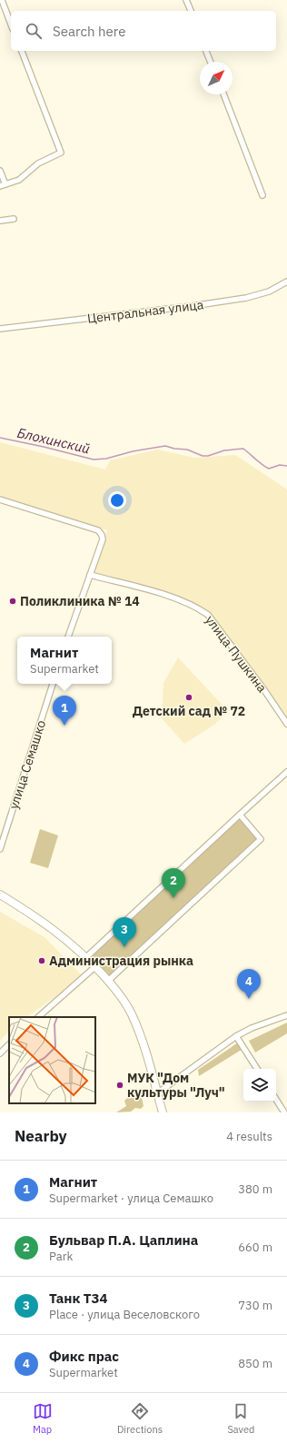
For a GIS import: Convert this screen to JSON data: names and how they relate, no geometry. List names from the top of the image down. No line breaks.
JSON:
{"streets":{"street":["Центральная улица","улица Пушкина","улица Семашко"]},"water":["Блохинский"],"places":["Поликлиника № 14","Детский сад № 72","Администрация рынка","МУК \"Дом культуры \"Луч\""],"north":"top right","page":{"search":"Search here","popup":["Магнит","Supermarket"],"pins":["1","2","3","4"],"heading":["Nearby","4 results"],"list":[{"mark":"1","name":"Магнит","note":"Supermarket · улица Семашко","value":"380 m"},{"mark":"2","name":"Бульвар П.А. Цаплина","note":"Park","value":"660 m"},{"mark":"3","name":"Танк T34","note":"Place · улица Веселовского","value":"730 m"},{"mark":"4","name":"Фикс прас","note":"Supermarket","value":"850 m"}],"nav":["Map","Directions","Saved"]}}
